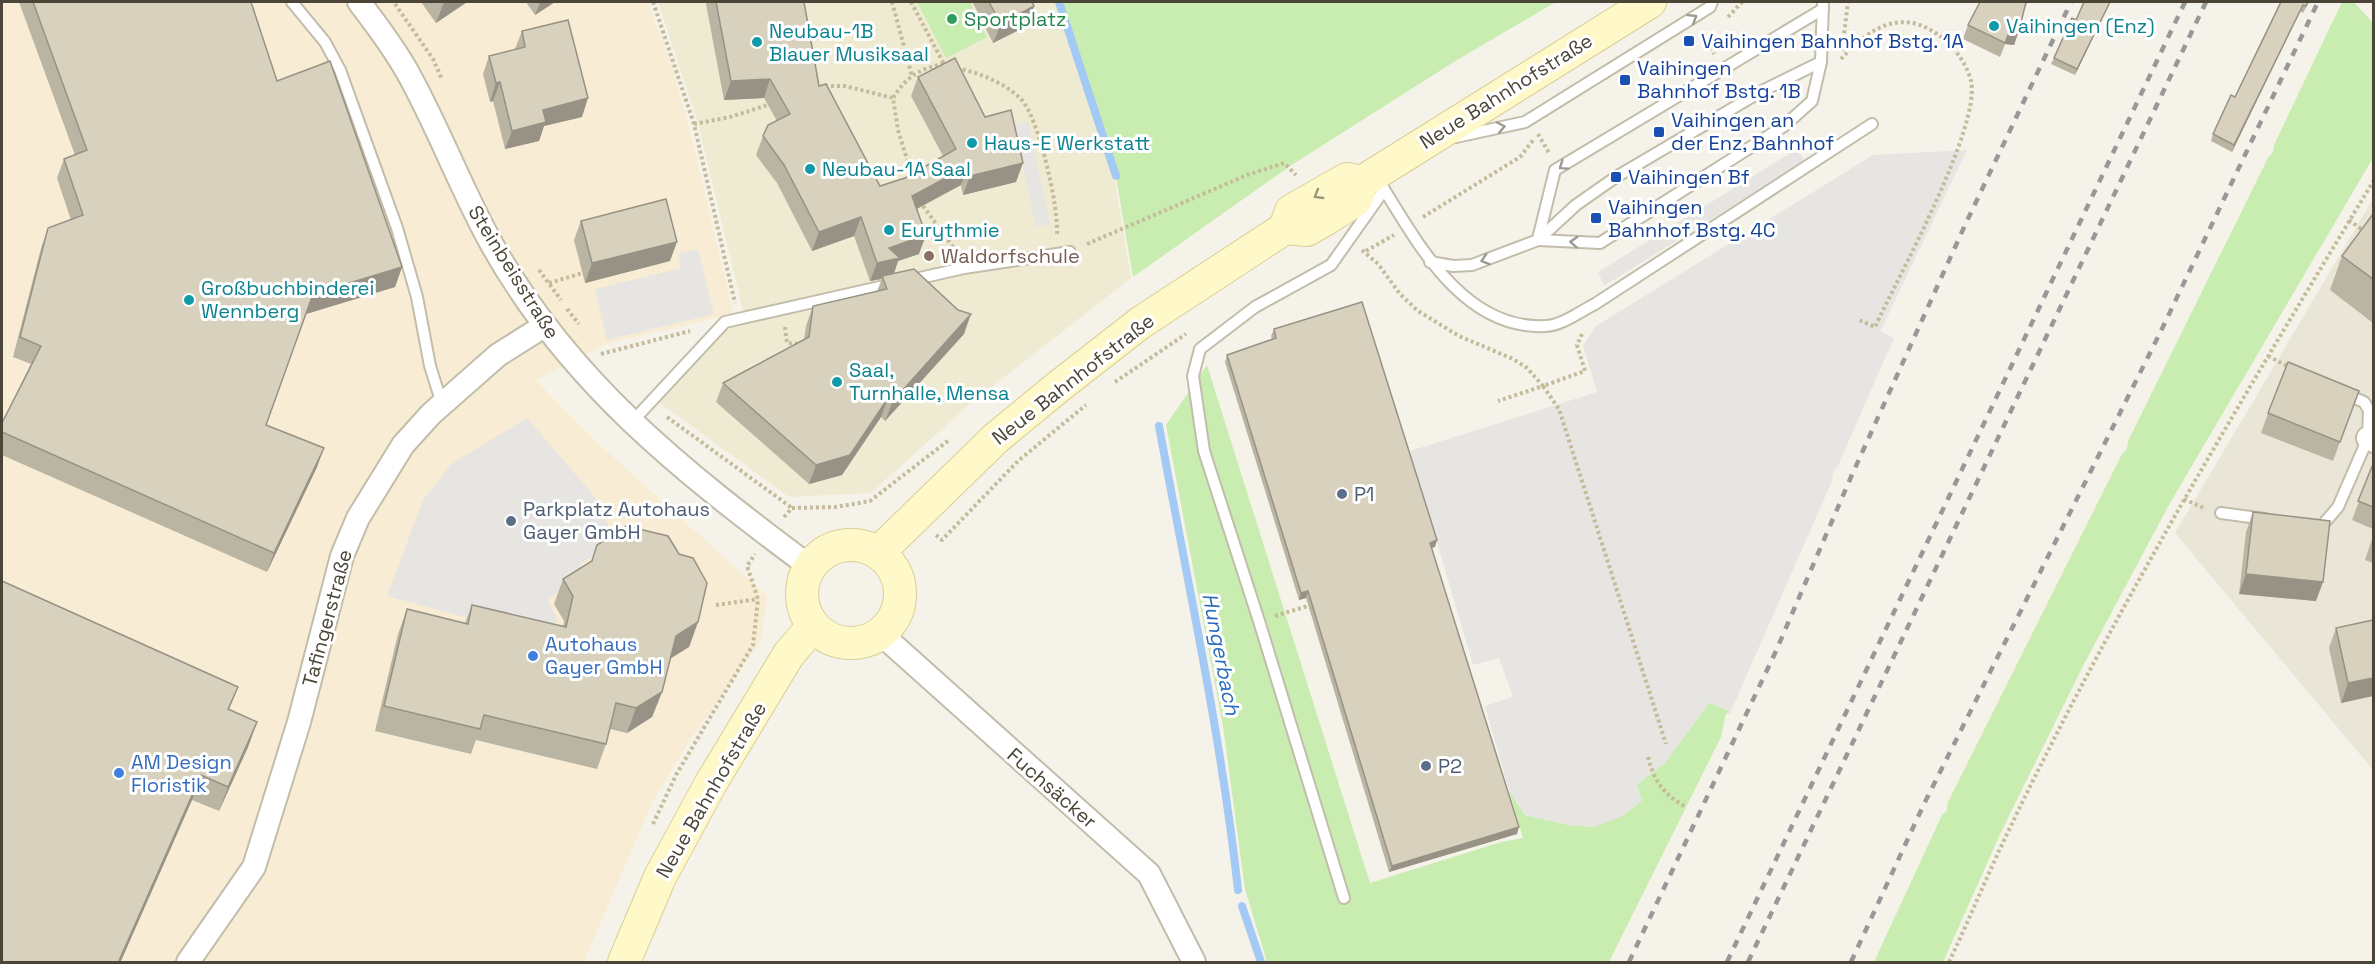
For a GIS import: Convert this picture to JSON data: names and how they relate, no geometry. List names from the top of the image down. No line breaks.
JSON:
{"streets":{"main road":["Neue Bahnhofstraße"],"street":["Steinbeisstraße","Tafingerstraße","Fuchsäcker"]},"crossings":[["Neue Bahnhofstraße","Steinbeisstraße"],["Neue Bahnhofstraße","Fuchsäcker"],["Steinbeisstraße","Tafingerstraße"],["Steinbeisstraße","Fuchsäcker"]],"water":["Hungerbach"],"places":{"other":["Sportplatz","Vaihingen (Enz)","Neubau-1B Blauer Musiksaal","Haus-E Werkstatt","Neubau-1A Saal","Eurythmie","Waldorfschule","Großbuchbinderei Wennberg","Saal, Turnhalle, Mensa","P1","Parkplatz Autohaus Gayer GmbH","Autohaus Gayer GmbH","P2","AM Design Floristik"],"transit":["Vaihingen Bahnhof Bstg. 1A","Vaihingen Bahnhof Bstg. 1B","Vaihingen an der Enz, Bahnhof","Vaihingen Bf","Vaihingen Bahnhof Bstg. 4C"]}}
